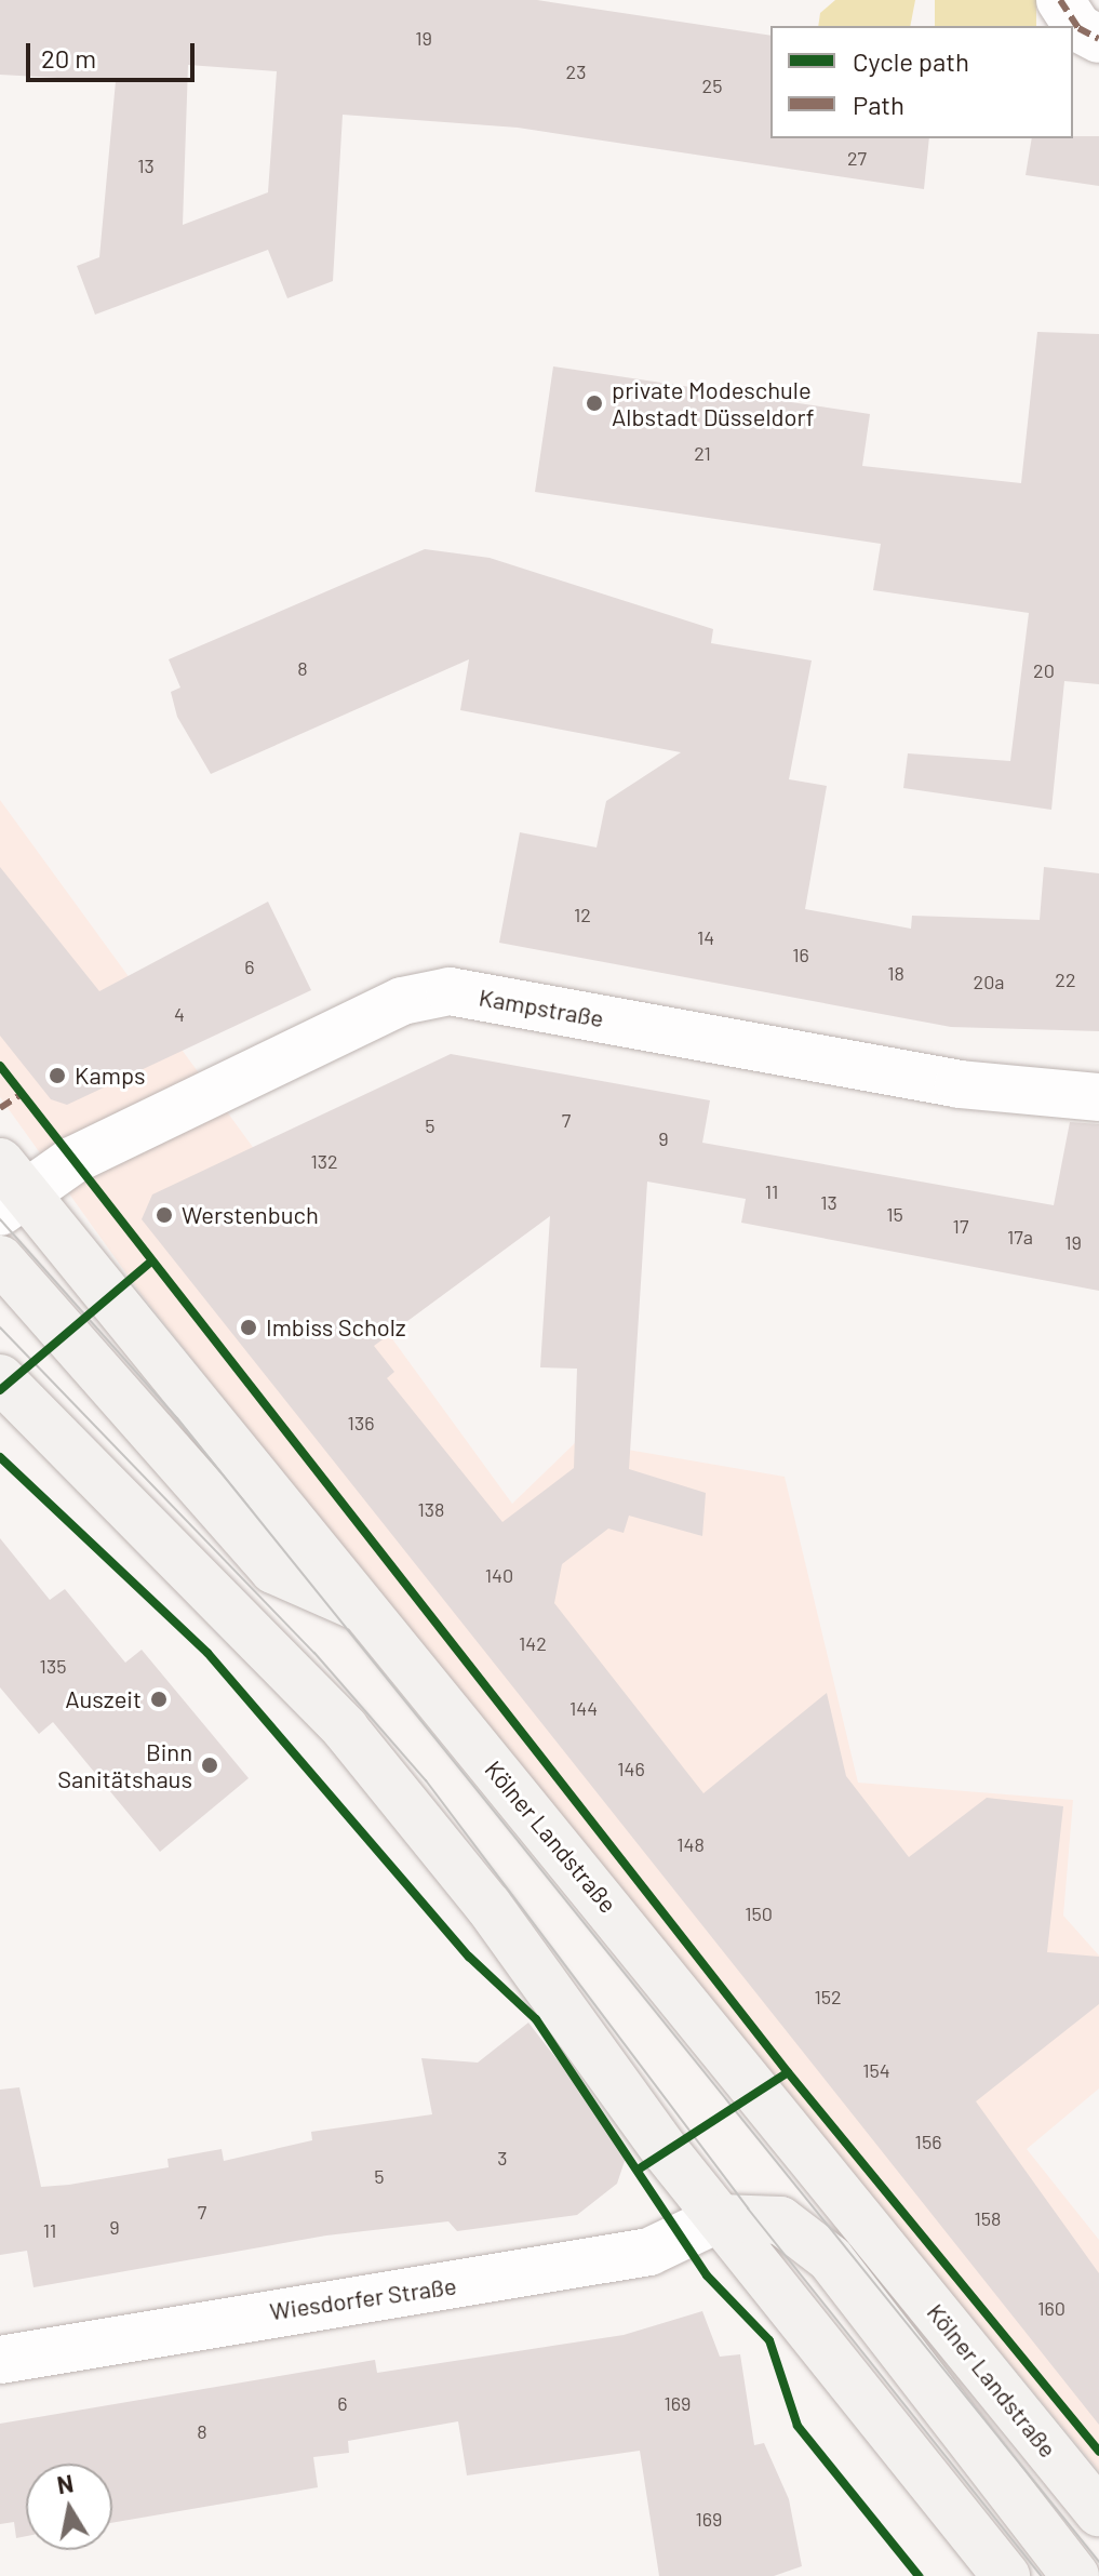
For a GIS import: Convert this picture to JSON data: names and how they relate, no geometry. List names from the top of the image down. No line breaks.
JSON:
{"streets":{"main road":["Kölner Landstraße"],"street":["Kampstraße","Wiesdorfer Straße"]},"crossings":[["Kampstraße","Kölner Landstraße"]],"places":["private Modeschule Albstadt Düsseldorf","Kamps","Werstenbuch","Imbiss Scholz","Auszeit","Binn Sanitätshaus"],"house_numbers":["19","23","25","27","13","21","8","20","12","14","16","6","18","22","20a","4","7","5","9","132","11","13","15","17","17a","19","136","138","140","142","135","144","146","148","150","152","154","156","3","5","7","158","9","11","160","6","169","8","169"],"legend":["Cycle path","Path"],"scale_bar":"20 m","north":"top"}
